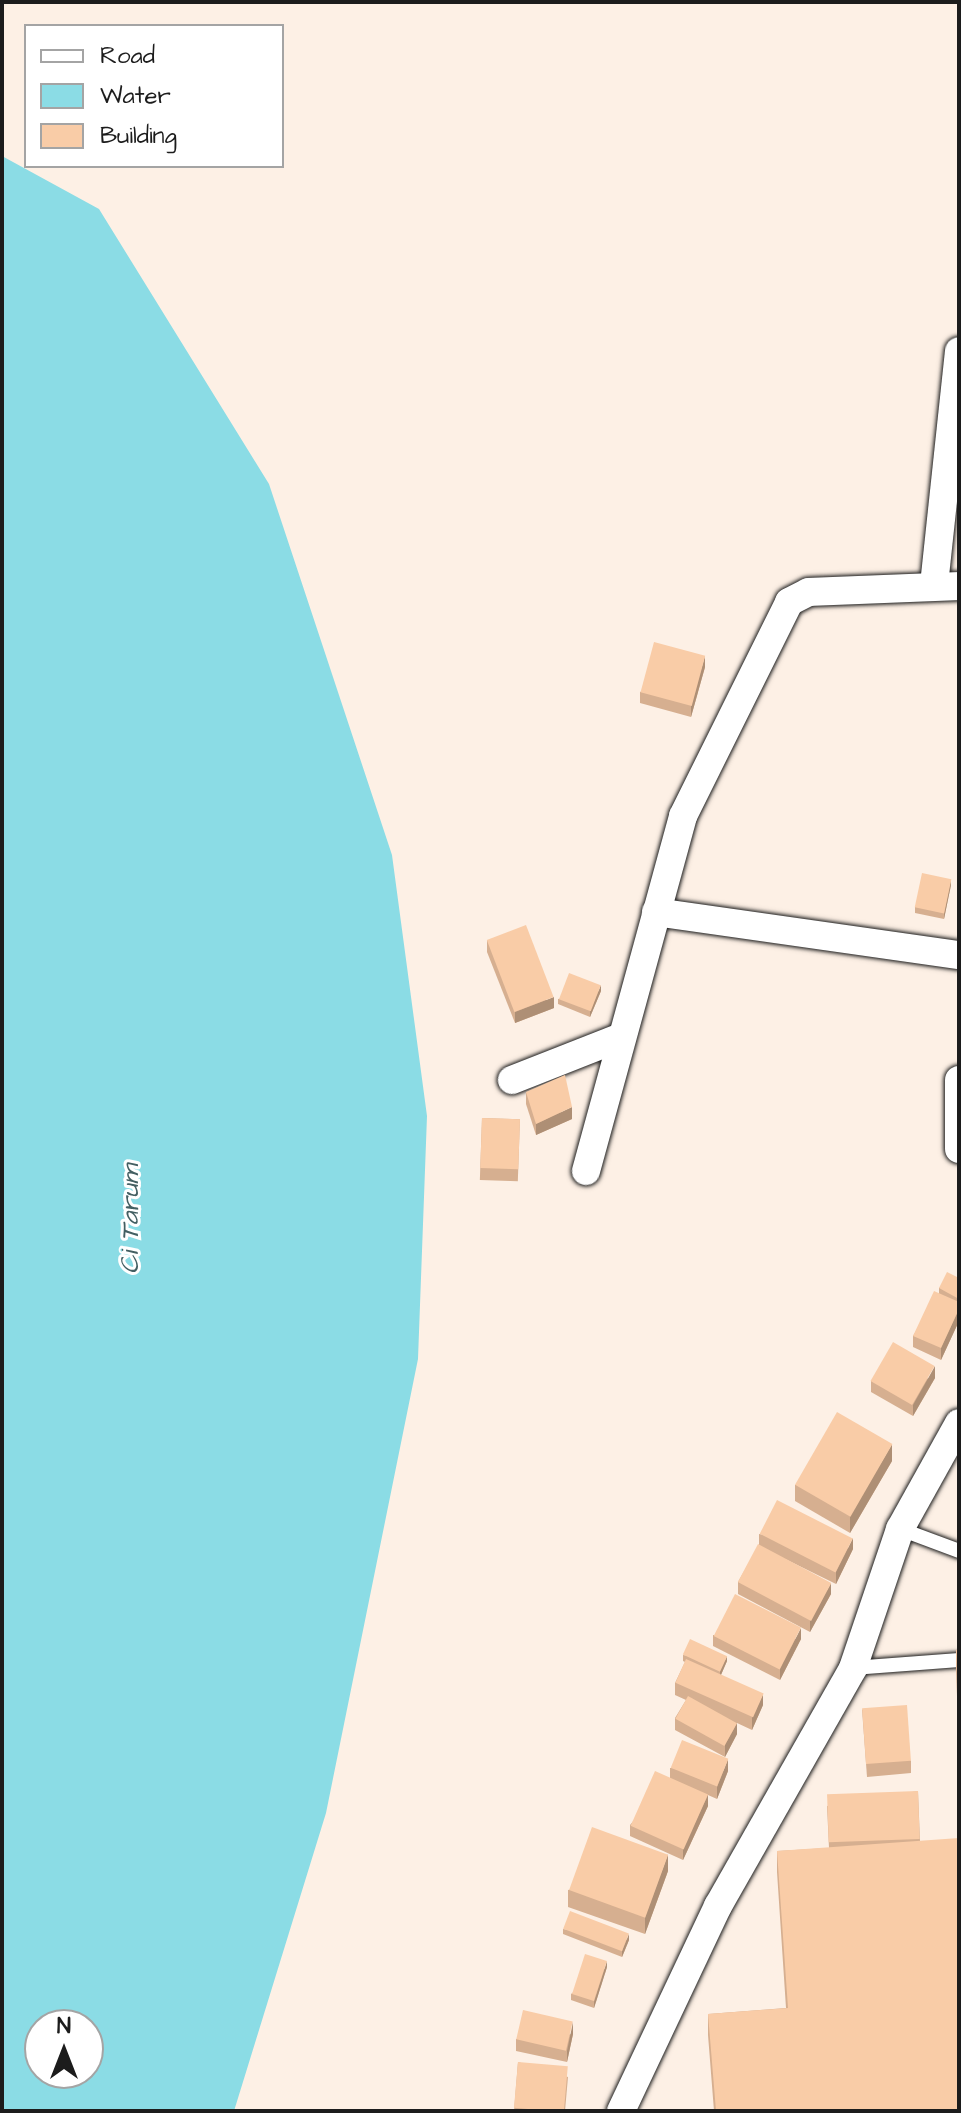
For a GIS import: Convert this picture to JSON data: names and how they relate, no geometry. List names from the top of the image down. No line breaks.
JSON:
{"water":["Ci Tarum"],"legend":["Road","Water","Building"],"north":"top"}
